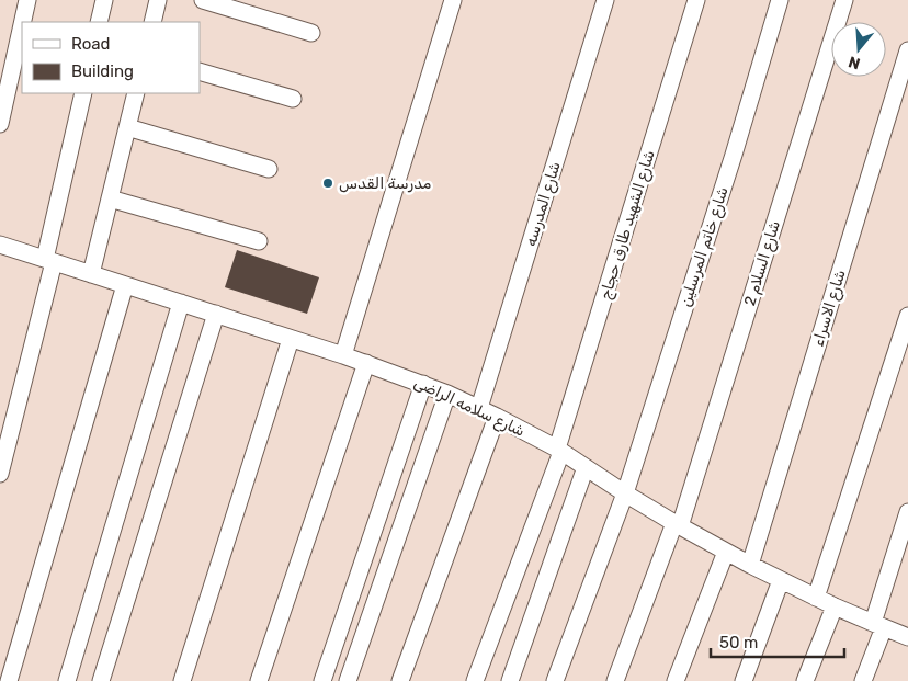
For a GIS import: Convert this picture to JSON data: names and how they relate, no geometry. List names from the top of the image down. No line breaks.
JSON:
{"streets":{"street":["شارع المدرسه","شارع الشهيد طارق حجاج","شارع خاتم المرسلين","شارع السلام 2","شارع الاسراء","شارع سلامه الراضى"]},"crossings":[["شارع المدرسه","شارع سلامه الراضى"],["شارع الشهيد طارق حجاج","شارع سلامه الراضى"],["شارع خاتم المرسلين","شارع سلامه الراضى"],["شارع السلام 2","شارع سلامه الراضى"],["شارع الاسراء","شارع سلامه الراضى"]],"places":["مدرسة القدس"],"legend":["Road","Building"],"scale_bar":"50 m","north":"bottom"}
